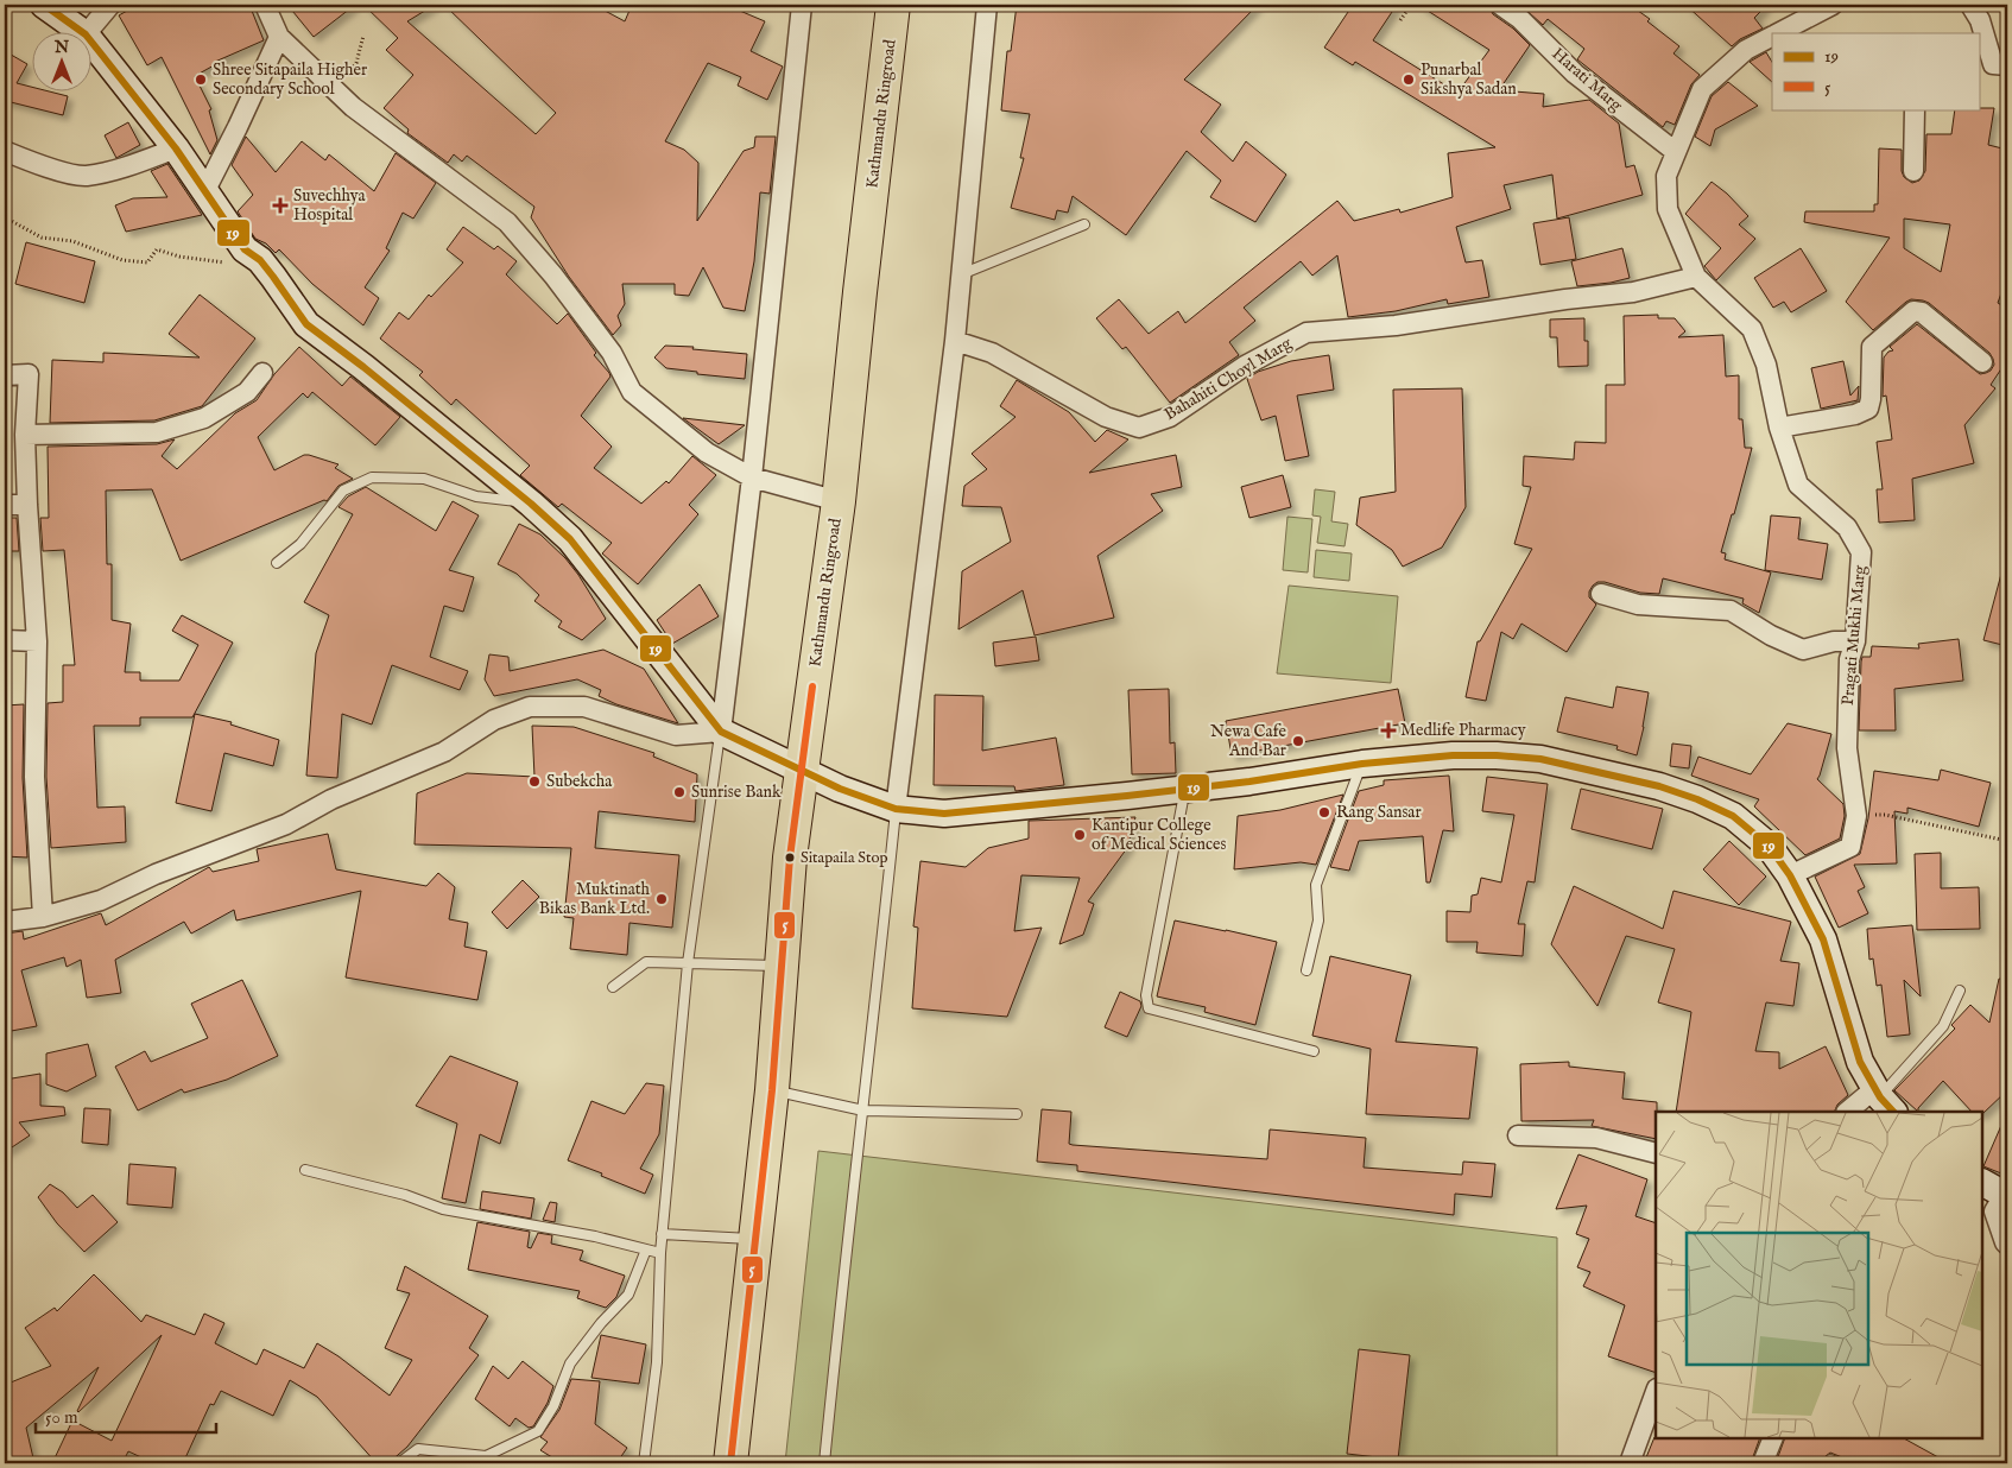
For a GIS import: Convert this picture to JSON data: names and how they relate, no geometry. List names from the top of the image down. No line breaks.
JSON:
{"streets":{"highway":["Kathmandu Ringroad"],"street":["Harati Marg","Bahahiti Choyl Marg","Pragati Mukhi Marg"]},"crossings":[["Harati Marg","Pragati Mukhi Marg"],["Bahahiti Choyl Marg","Pragati Mukhi Marg"]],"places":{"other":["Shree Sitapaila Higher Secondary School","Punarbal Sikshya Sadan","Newa Cafe And Bar","Subekcha","Sunrise Bank","Rang Sansar","Kantipur College of Medical Sciences","Sitapaila Stop","Muktinath Bikas Bank Ltd."],"health":["Suvechhya Hospital","Medlife Pharmacy"]},"lines":["transit line 19","transit line 5"],"legend":["19","5"],"scale_bar":"50 m","north":"top"}
